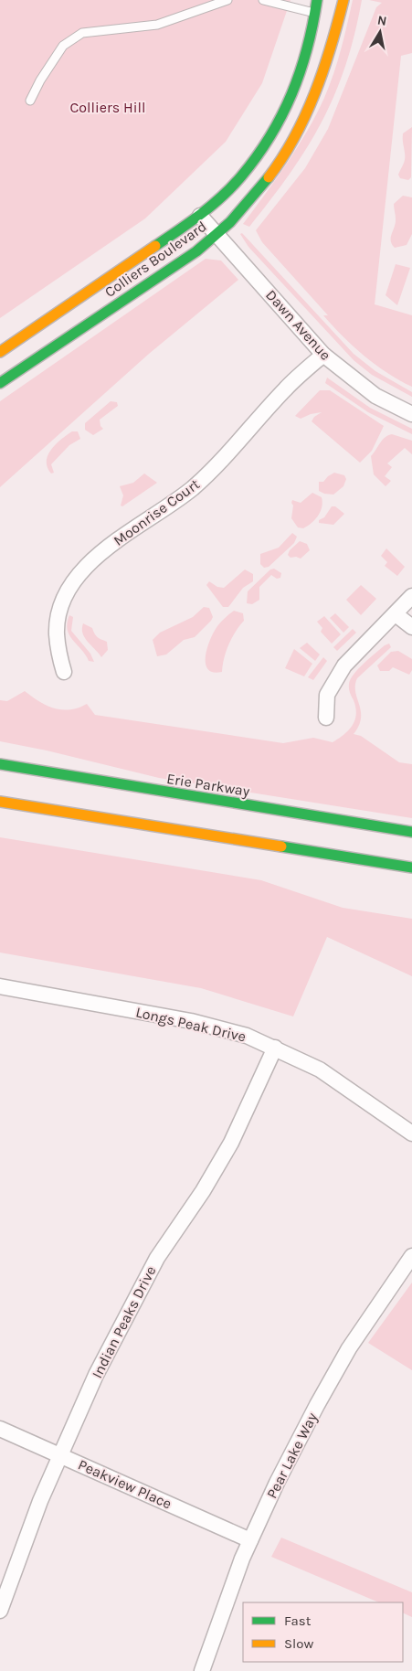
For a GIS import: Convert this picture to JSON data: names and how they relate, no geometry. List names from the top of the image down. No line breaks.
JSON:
{"streets":{"street":["Colliers Boulevard","Dawn Avenue","Moonrise Court","Erie Parkway","Longs Peak Drive","Indian Peaks Drive","Pear Lake Way","Peakview Place"]},"crossings":[["Colliers Boulevard","Dawn Avenue"],["Dawn Avenue","Moonrise Court"],["Longs Peak Drive","Indian Peaks Drive"],["Indian Peaks Drive","Peakview Place"],["Pear Lake Way","Peakview Place"]],"parks":["Colliers Hill"],"legend":["Fast","Slow"],"north":"top"}
